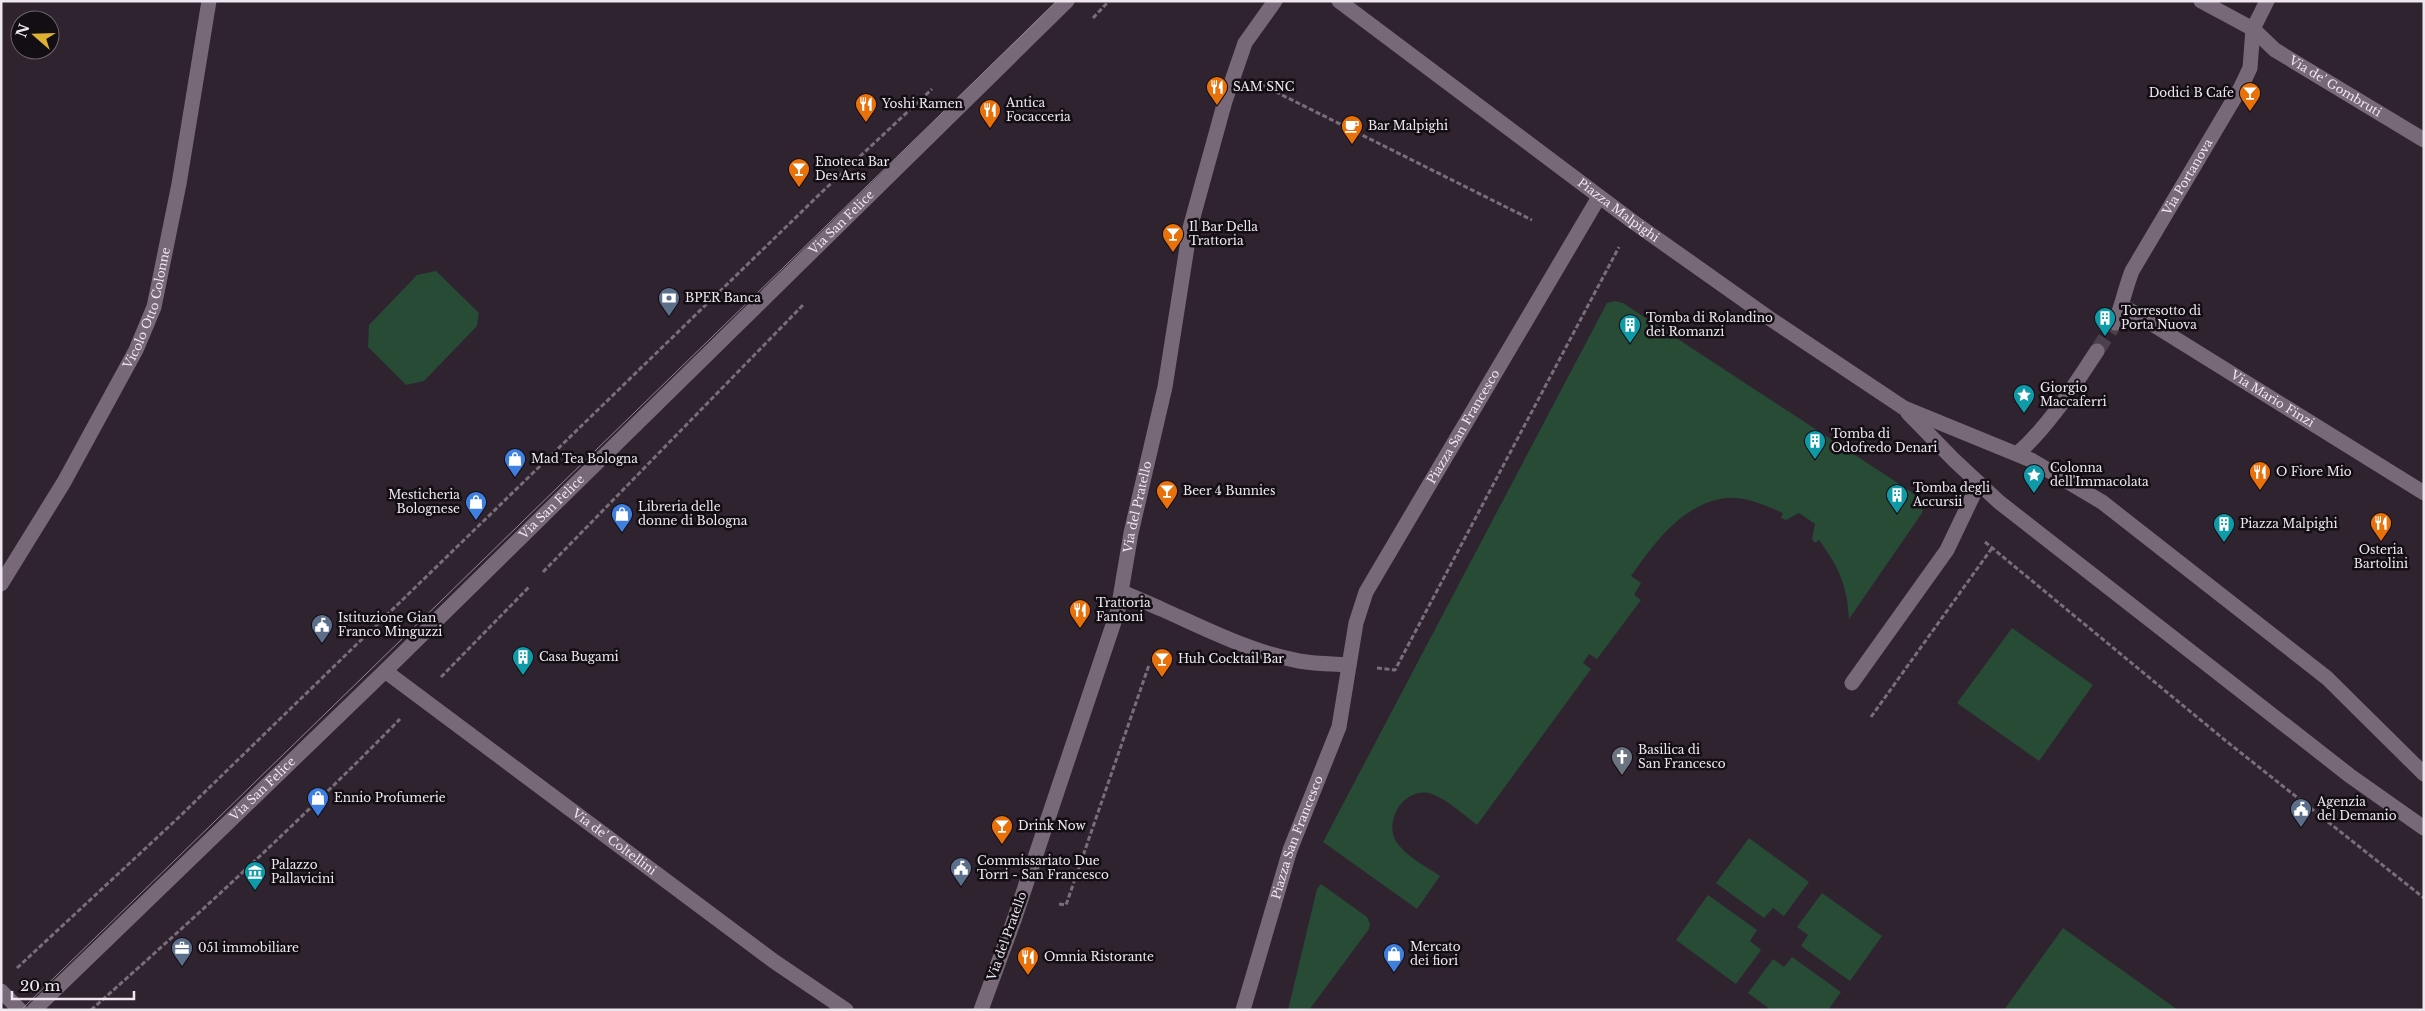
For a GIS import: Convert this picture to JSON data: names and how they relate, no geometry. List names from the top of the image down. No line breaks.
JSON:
{"streets":{"street":["Via de' Gombruti","Via Portanova","Piazza Malpighi","Via San Felice","Vicolo Otto Colonne","Via Mario Finzi","Piazza San Francesco","Via del Pratello","Via de' Coltellini"]},"crossings":[["Via de' Gombruti","Via Portanova"],["Via Portanova","Via Mario Finzi"],["Piazza Malpighi","Piazza San Francesco"],["Via San Felice","Via de' Coltellini"]],"places":{"restaurant":["SAM SNC","Yoshi Ramen","Antica Focacceria","O Fiore Mio","Osteria Bartolini","Trattoria Fantoni","Omnia Ristorante"],"bar":["Dodici B Cafe","Enoteca Bar Des Arts","Il Bar Della Trattoria","Beer 4 Bunnies","Huh Cocktail Bar","Drink Now"],"cafe":["Bar Malpighi"],"bank":["BPER Banca"],"building":["Torresotto di Porta Nuova","Tomba di Rolandino dei Romanzi","Tomba di Odofredo Denari","Tomba degli Accursii","Piazza Malpighi","Casa Bugami"],"place":["Giorgio Maccaferri","Colonna dell'Immacolata"],"shop":["Mad Tea Bologna","Mesticheria Bolognese","Libreria delle donne di Bologna","Ennio Profumerie","Mercato dei fiori"],"public building":["Istituzione Gian Franco Minguzzi","Agenzia del Demanio","Commissariato Due Torri - San Francesco"],"church":["Basilica di San Francesco"],"museum":["Palazzo Pallavicini"],"office":["051 immobiliare"]},"scale_bar":"20 m","north":"left"}
